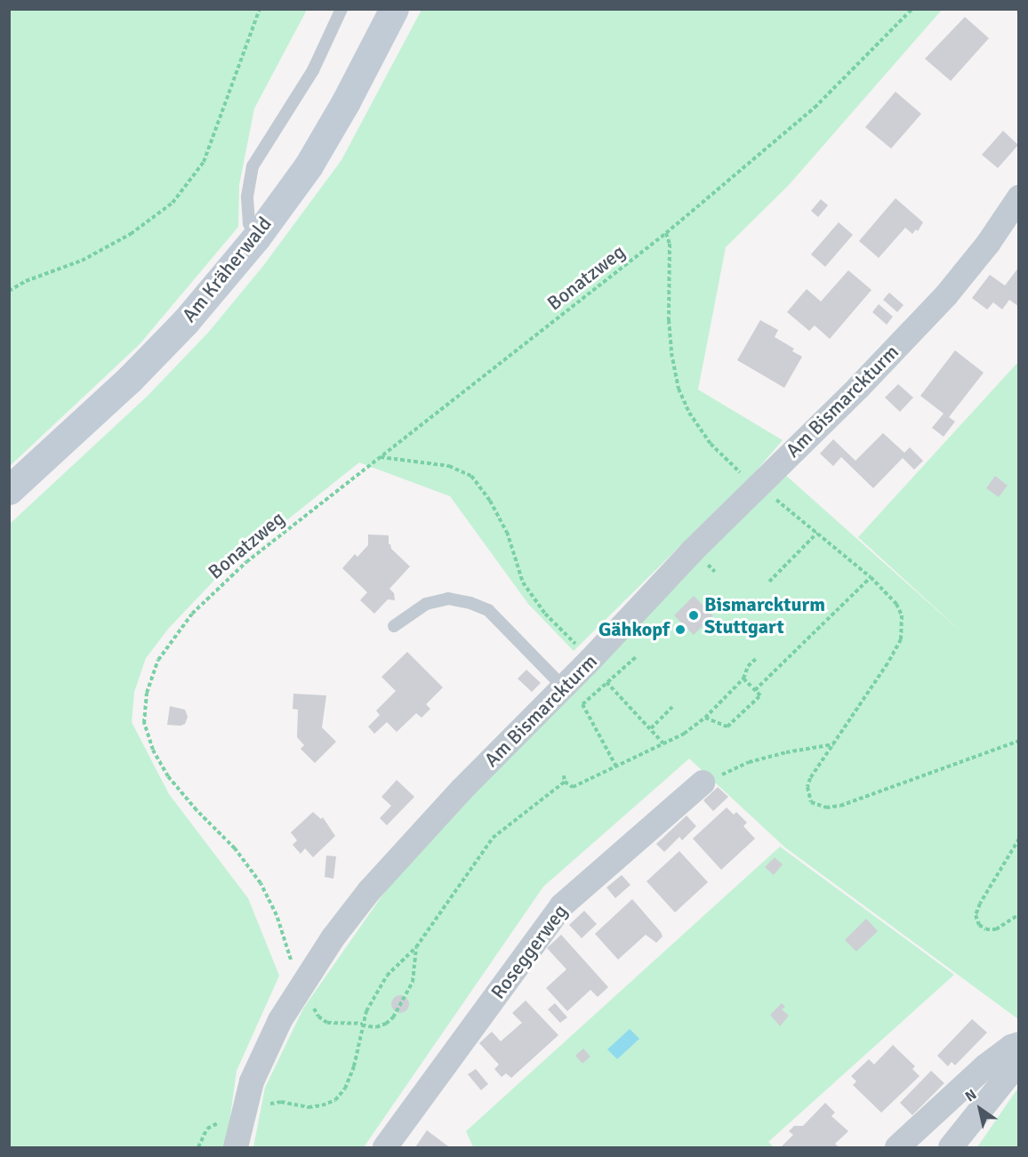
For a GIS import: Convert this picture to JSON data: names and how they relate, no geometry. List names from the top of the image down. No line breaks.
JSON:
{"streets":{"main road":["Am Kräherwald"],"street":["Am Bismarckturm","Roseggerweg"],"path":["Bonatzweg"]},"crossings":[["Bonatzweg","Am Bismarckturm"]],"places":["Bismarckturm Stuttgart","Gähkopf"],"north":"top left"}
